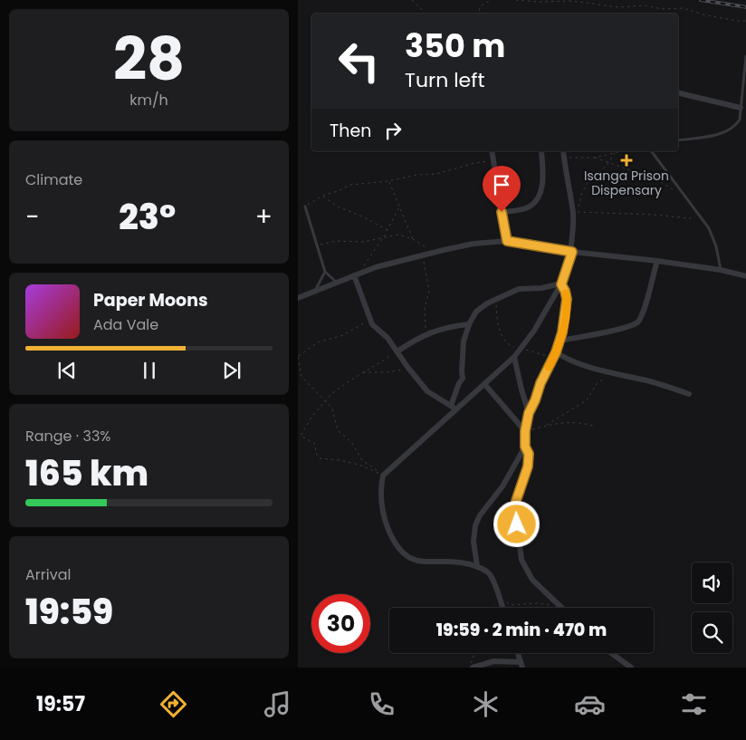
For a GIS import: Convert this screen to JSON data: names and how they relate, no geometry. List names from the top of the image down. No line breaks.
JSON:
{"places":{"health":["Isanga Prison Dispensary"]},"page":{"tile":[["28","km/h"],"Climate",["Range · 33%","165 km"],["Arrival","19:59"]],"turn":["350 m","Turn left"],"then":"Then","heat":["−","23°","+"],"song":["Paper Moons","Ada Vale"],"limit":"30","trip":"19:59 · 2 min · 470 m","tabs":"19:57"}}
